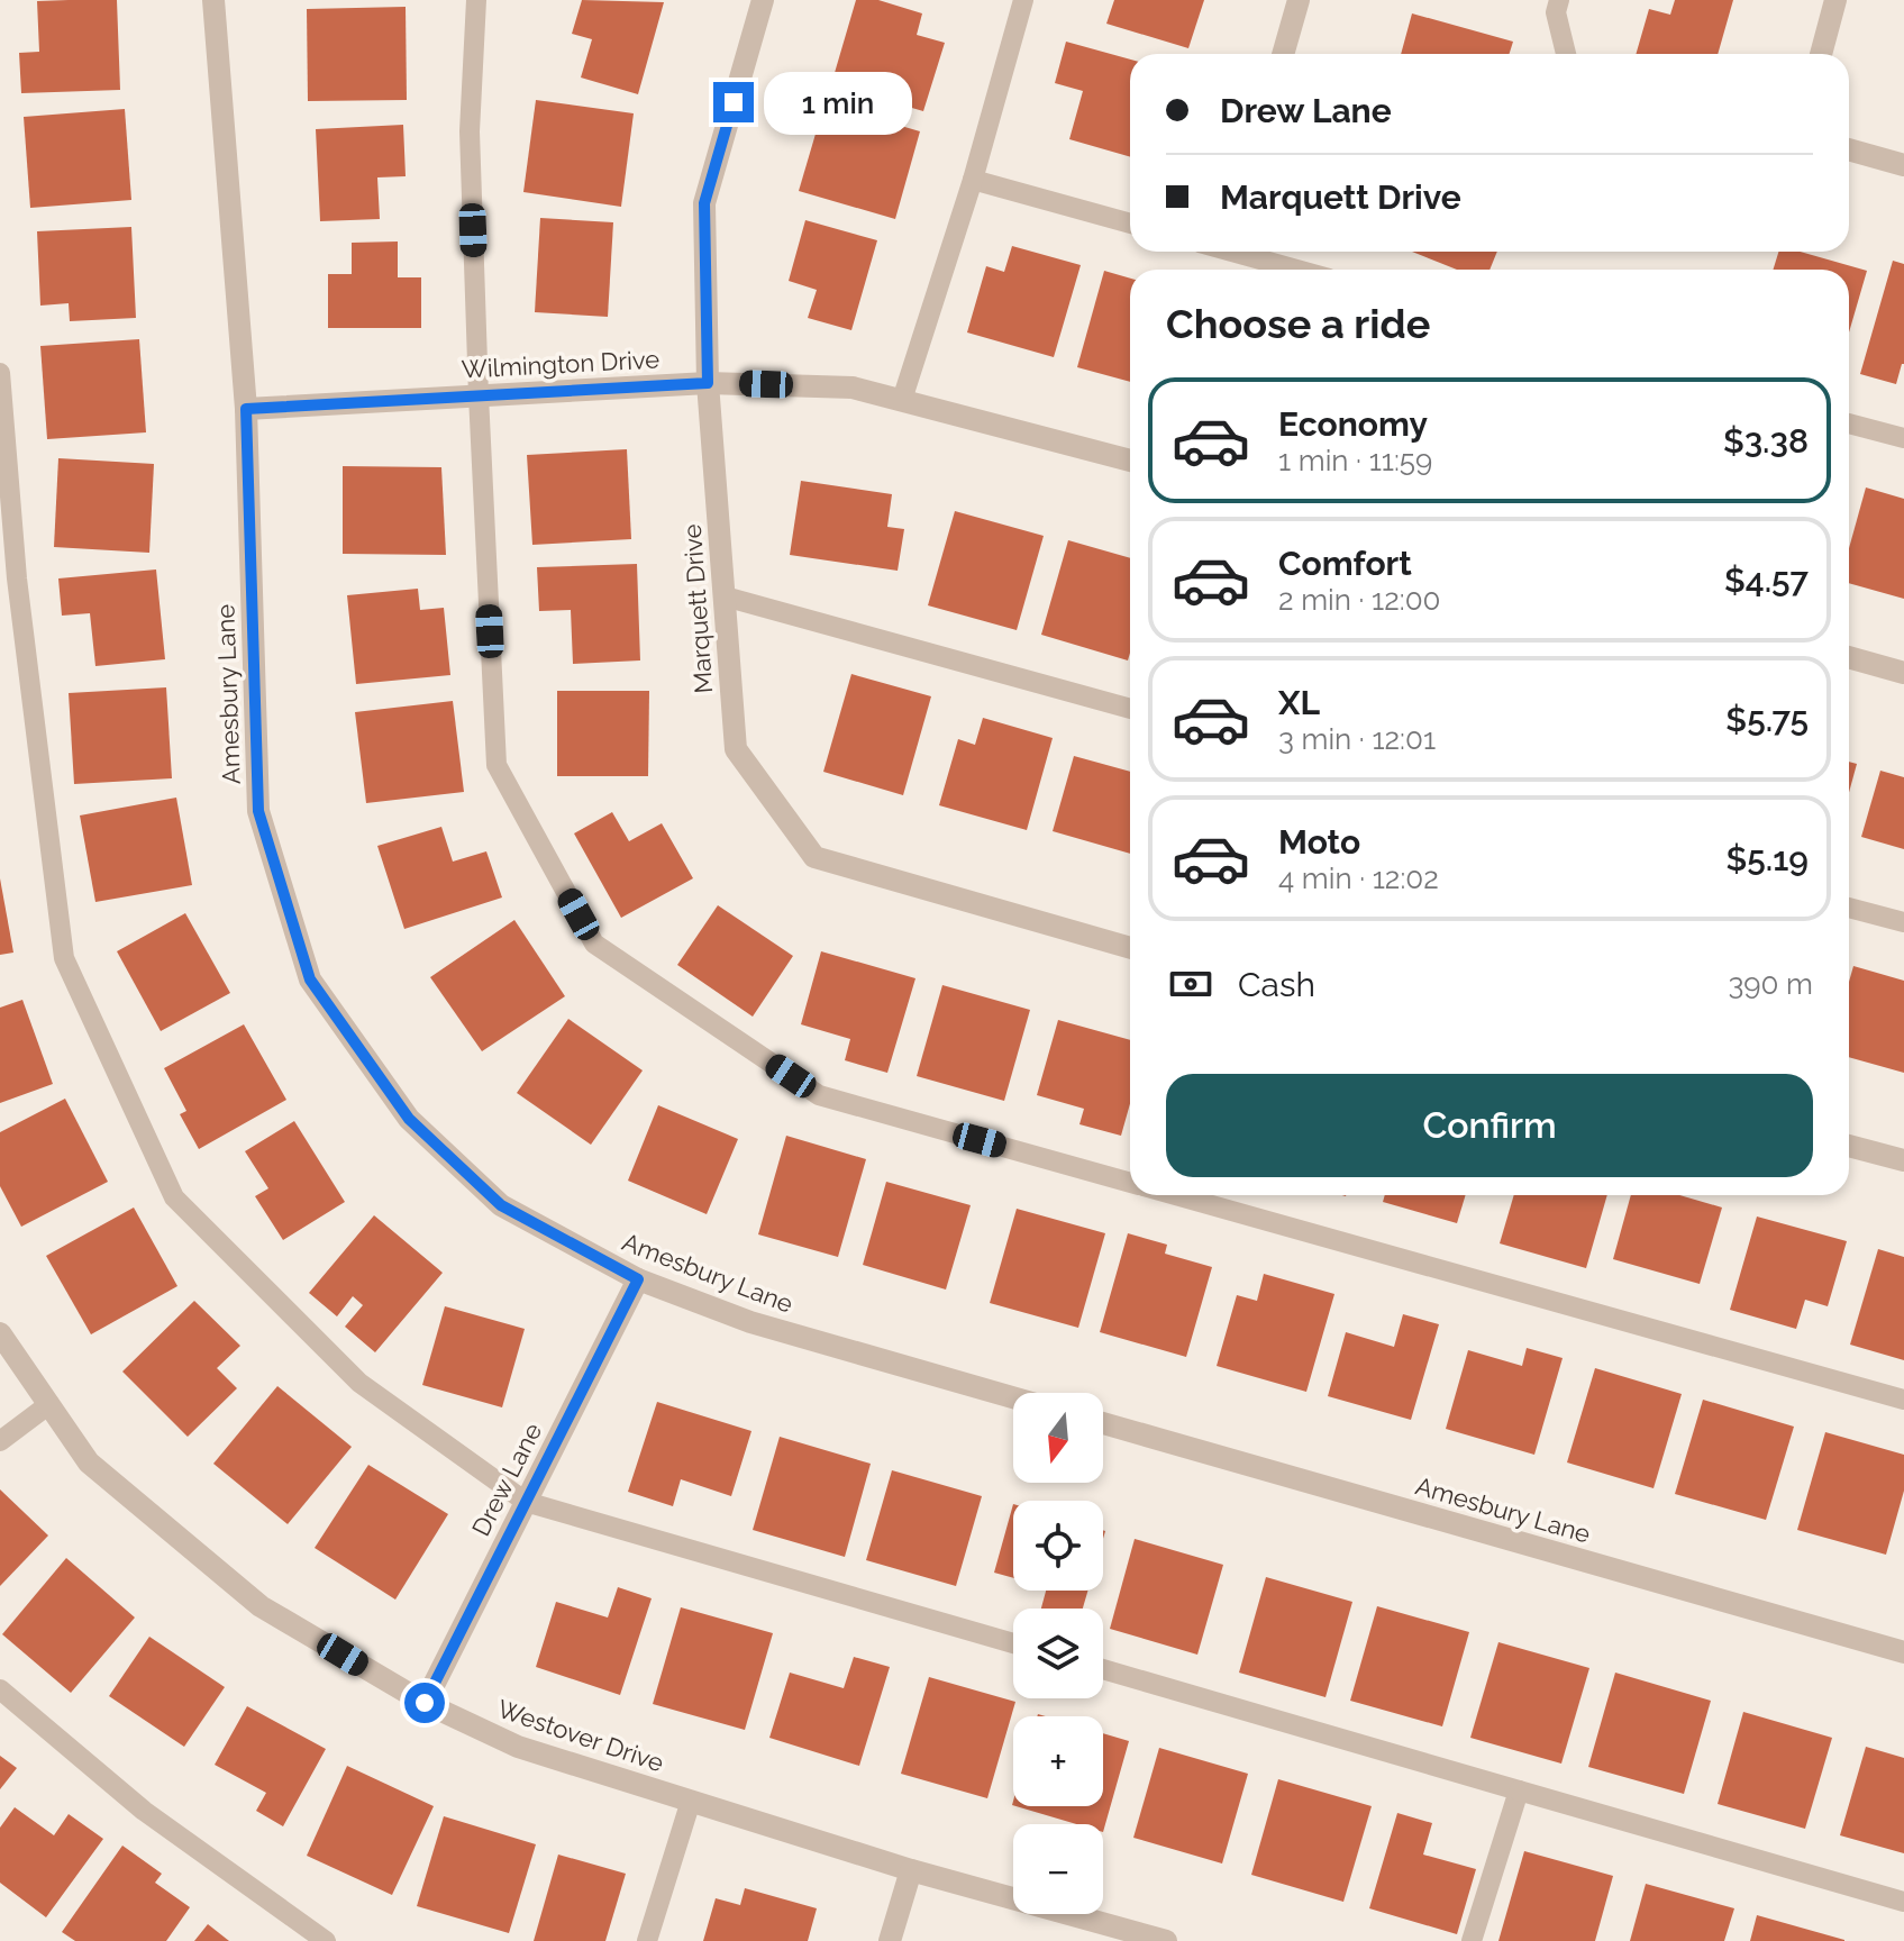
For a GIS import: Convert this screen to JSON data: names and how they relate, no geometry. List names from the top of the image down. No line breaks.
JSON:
{"streets":{"street":["Wilmington Drive","Marquett Drive","Amesbury Lane","Drew Lane","Westover Drive"]},"crossings":[["Wilmington Drive","Marquett Drive"],["Wilmington Drive","Amesbury Lane"],["Amesbury Lane","Drew Lane"],["Drew Lane","Westover Drive"]],"north":"bottom","page":{"banner":["Drew Lane","Marquett Drive"],"bubble":"1 min","heading":"Choose a ride","list":[{"name":"Economy","note":"1 min · 11:59","value":"$3.38"},{"name":"Comfort","note":"2 min · 12:00","value":"$4.57"},{"name":"XL","note":"3 min · 12:01","value":"$5.75"},{"name":"Moto","note":"4 min · 12:02","value":"$5.19"}],"pay":["Cash","390 m"],"buttons":"Confirm","map_buttons":["+","−"]}}
